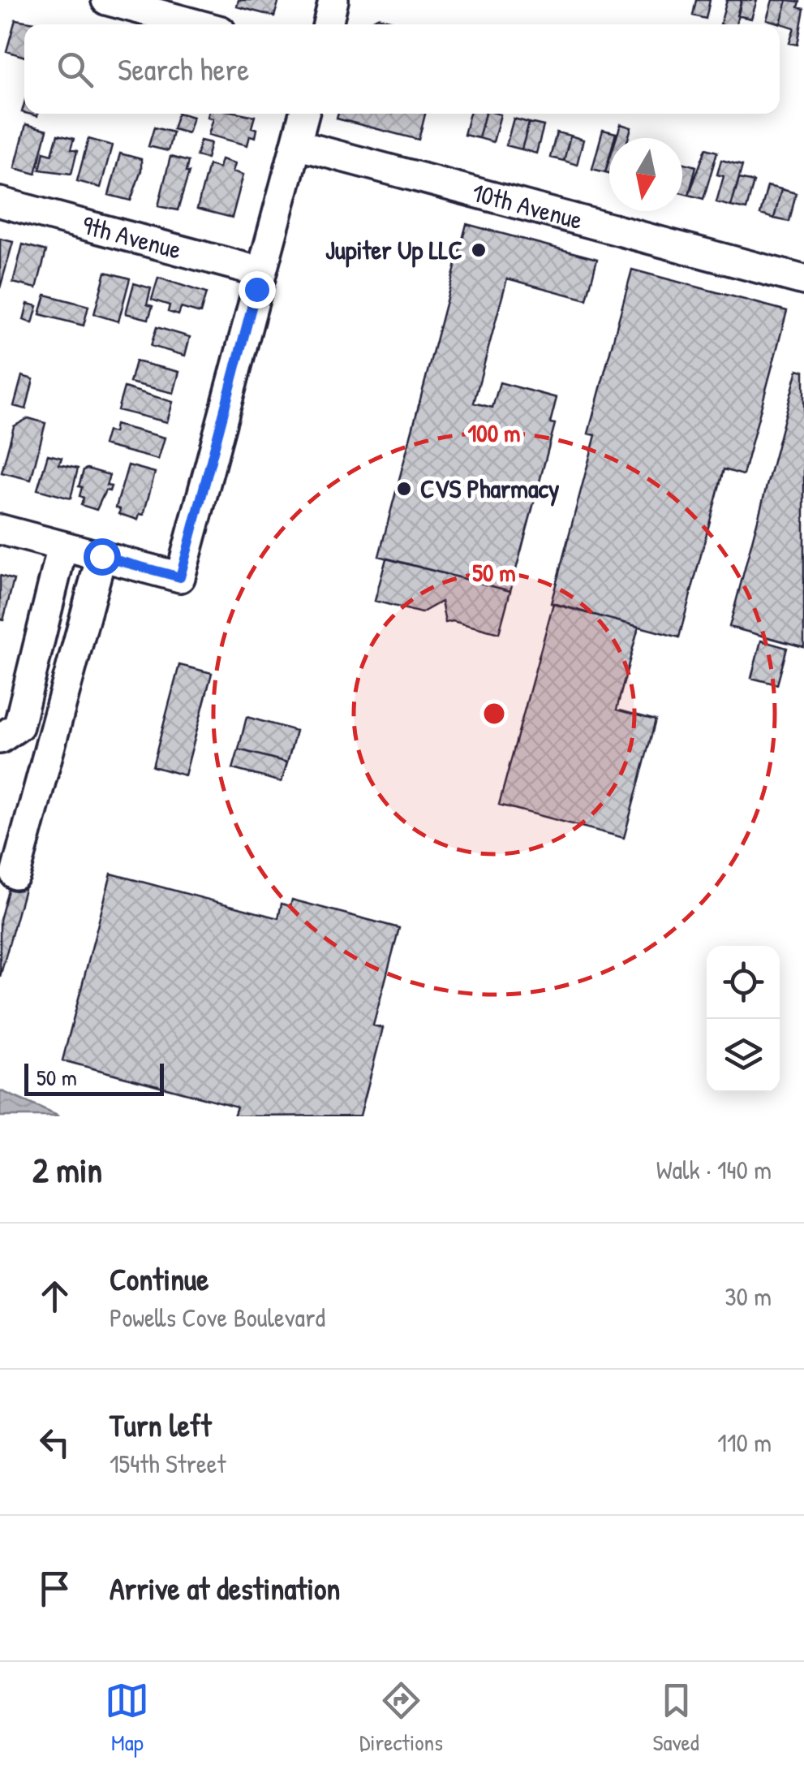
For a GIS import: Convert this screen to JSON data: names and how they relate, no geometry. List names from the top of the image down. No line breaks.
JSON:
{"streets":{"street":["10th Avenue","9th Avenue"]},"places":["Jupiter Up LLC","CVS Pharmacy"],"scale_bar":"50 m","north":"bottom","page":{"search":"Search here","scale":"50 m","heading":["2 min","Walk · 140 m"],"list":[["Continue","Powells Cove Boulevard","30 m"],["Turn left","154th Street","110 m"],"Arrive at destination"],"nav":["Map","Directions","Saved"]},"rings":["100 m","50 m"]}
